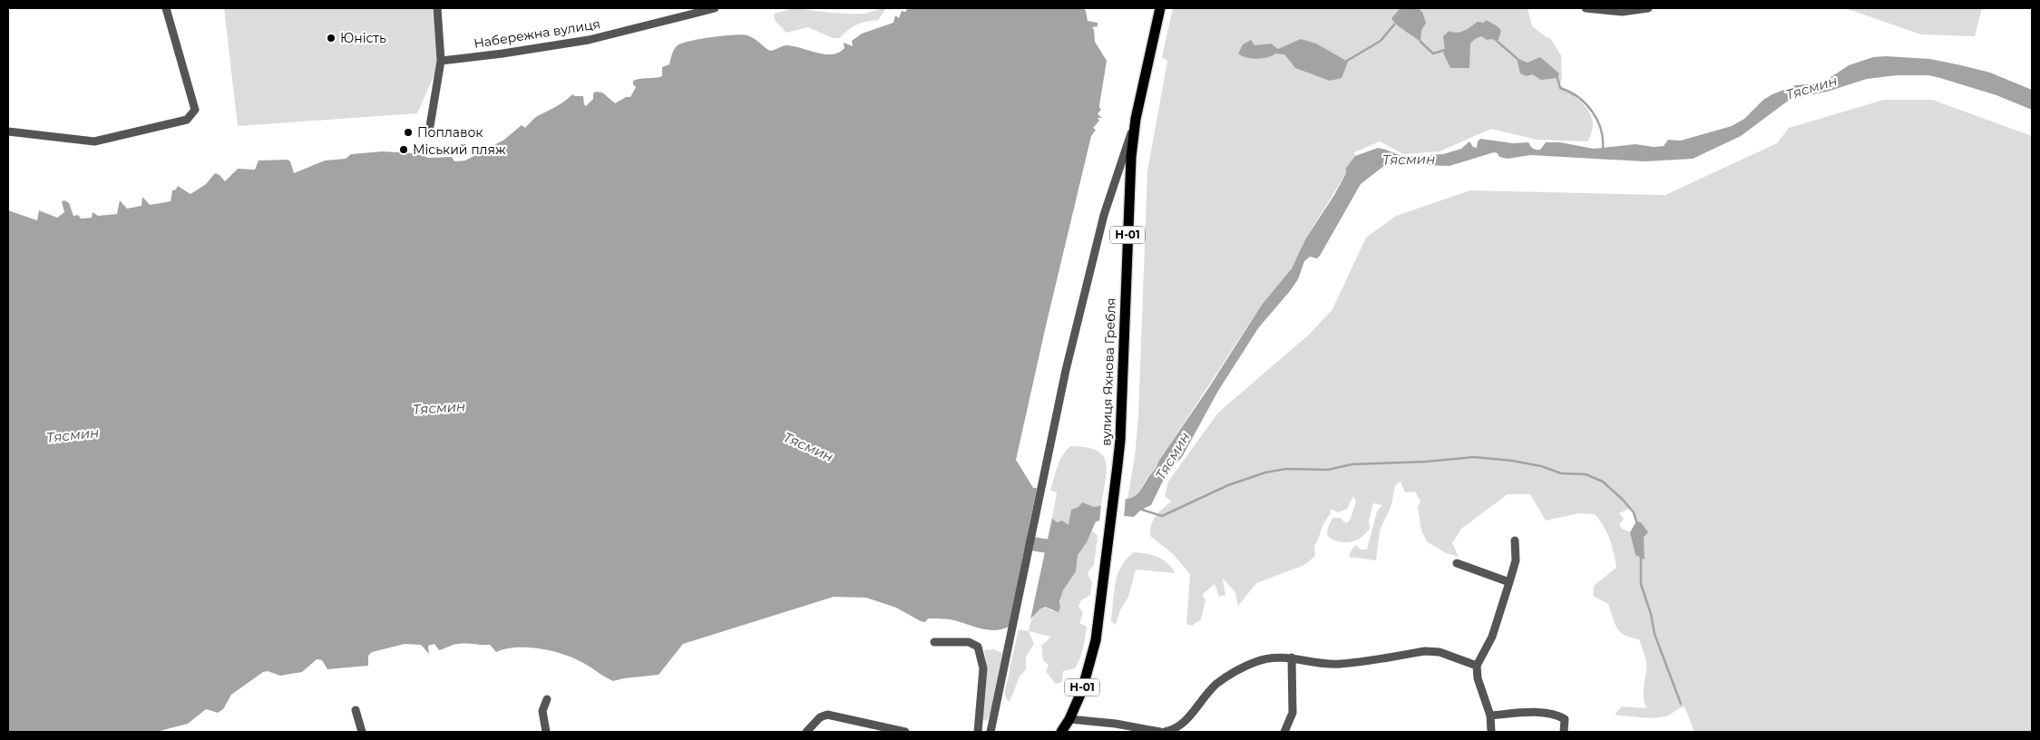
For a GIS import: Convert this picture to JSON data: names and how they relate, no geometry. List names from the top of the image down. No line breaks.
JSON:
{"streets":{"main road":["Н-01","вулиця Яхнова Гребля"],"street":["Набережна вулиця"]},"water":["Тясмин"],"places":["Юність","Поплавок","Міський пляж"]}
